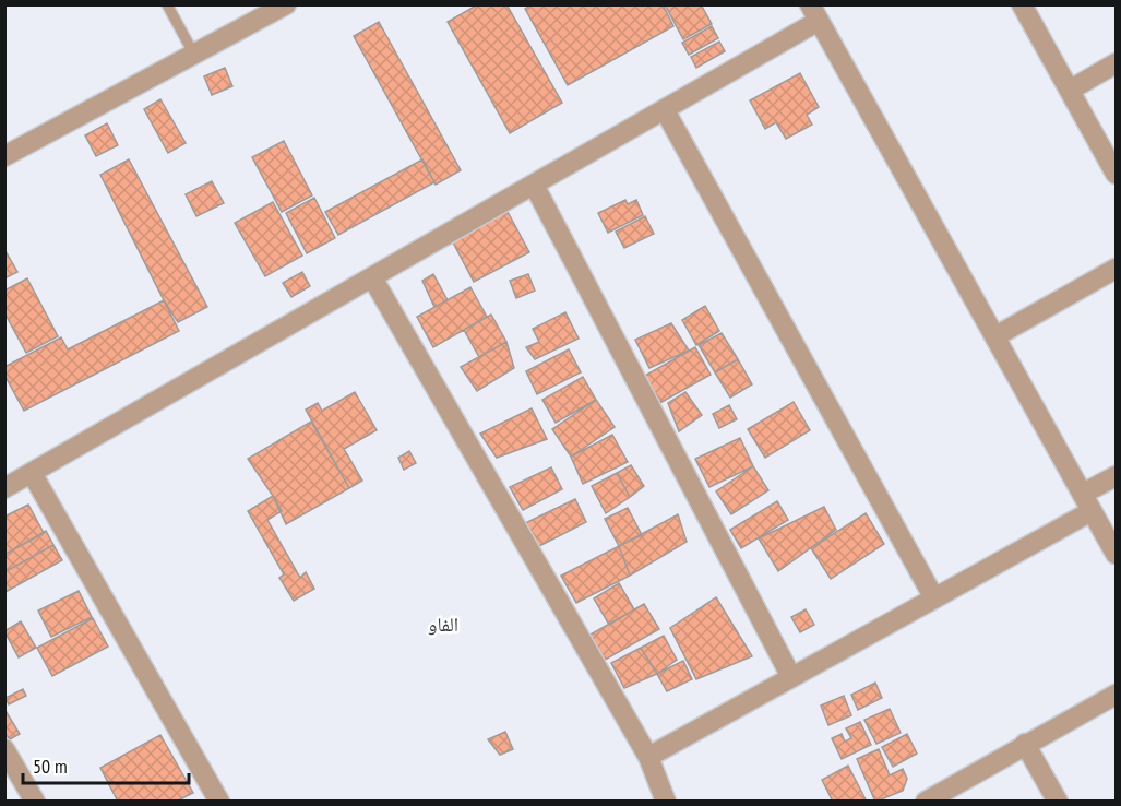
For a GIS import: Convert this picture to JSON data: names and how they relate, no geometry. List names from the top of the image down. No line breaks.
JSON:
{"districts":["الفاو"],"scale_bar":"50 m"}
